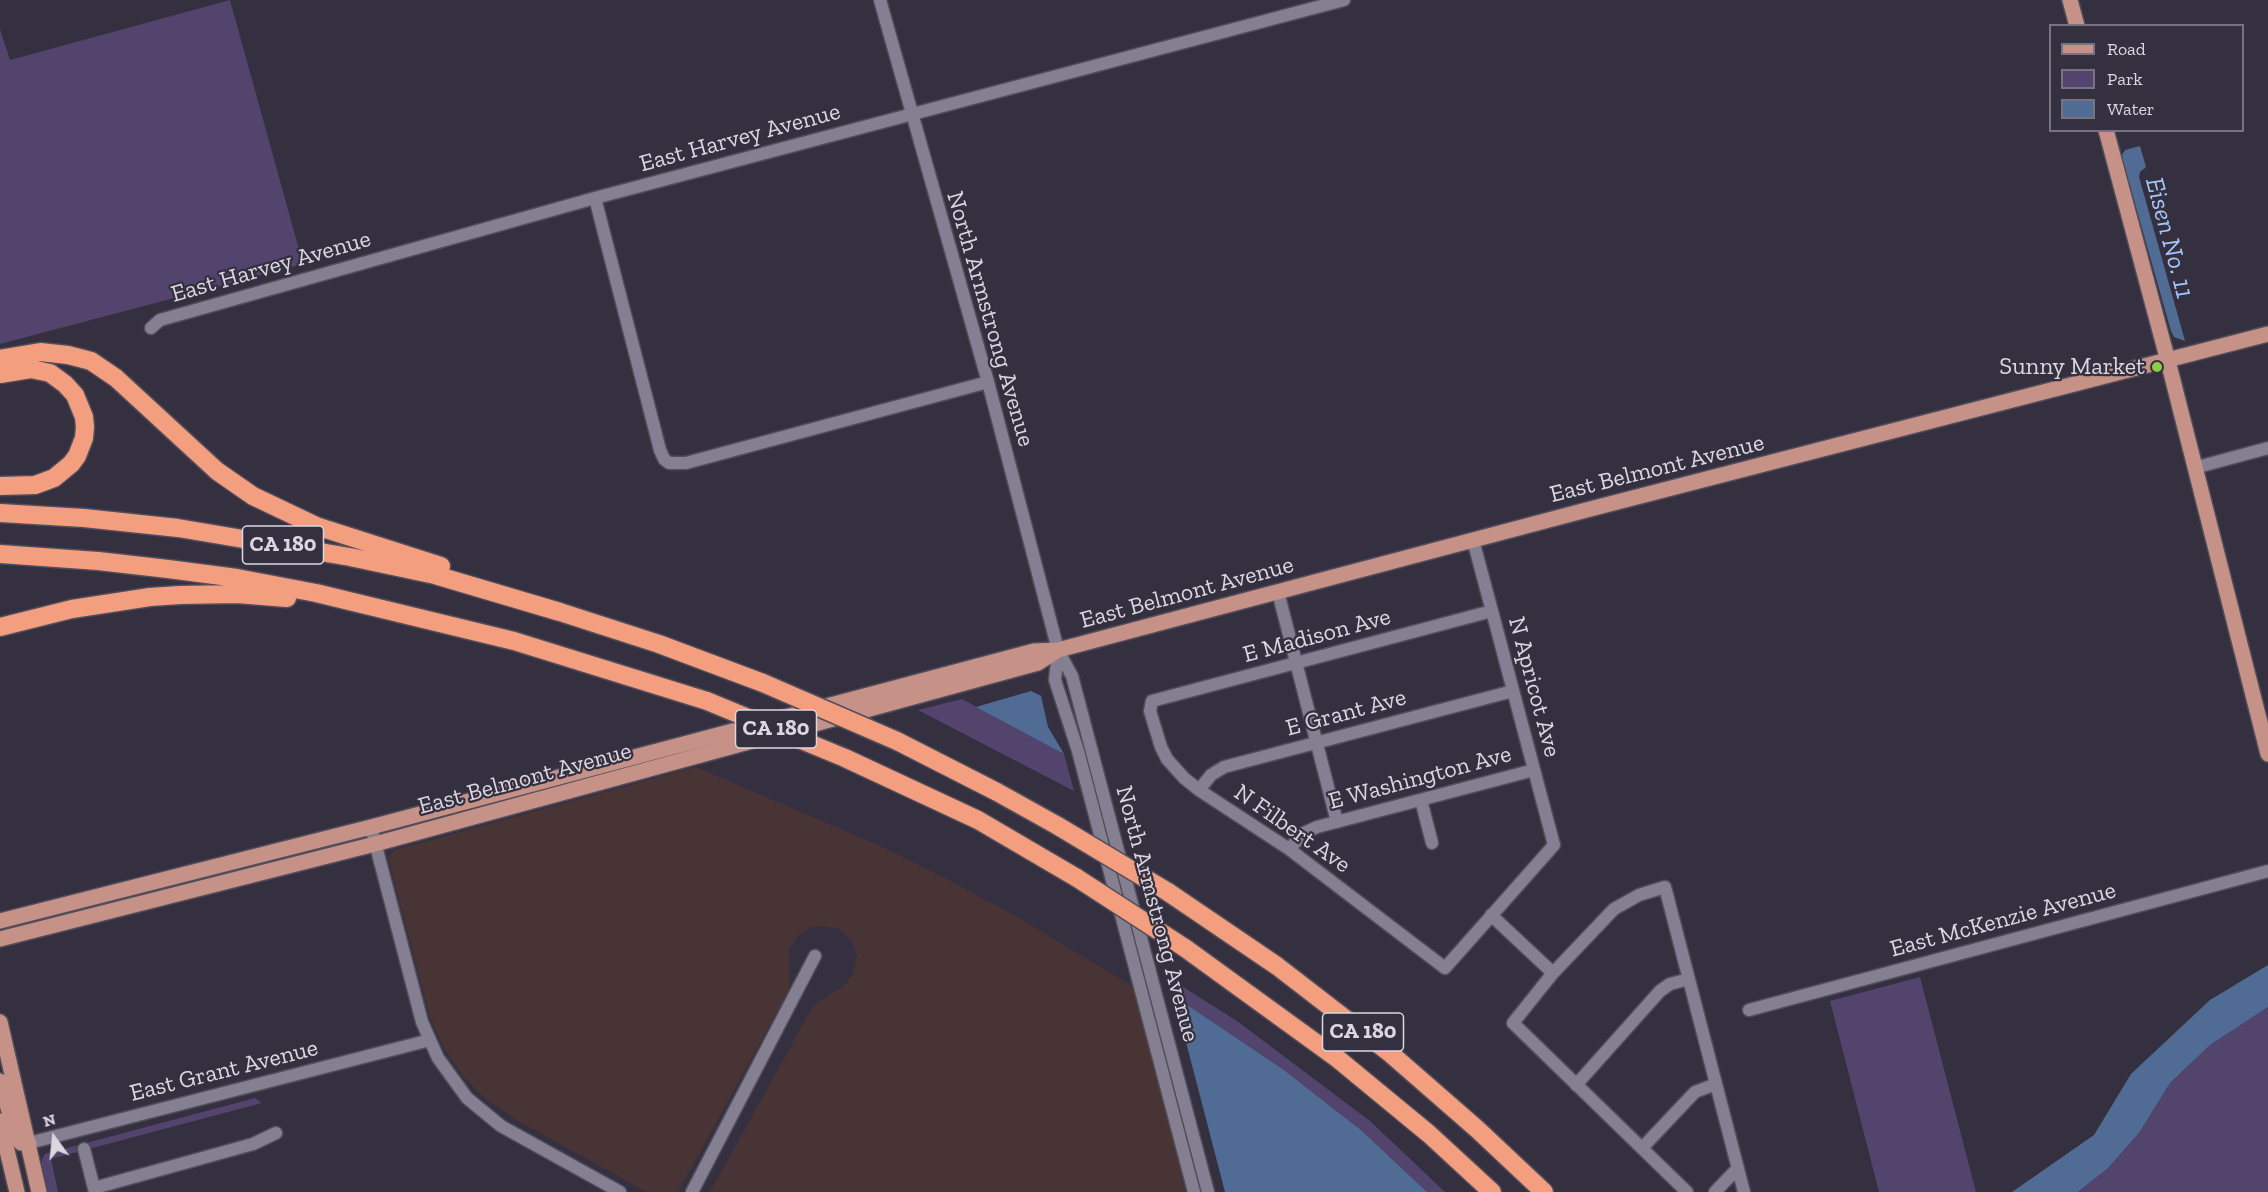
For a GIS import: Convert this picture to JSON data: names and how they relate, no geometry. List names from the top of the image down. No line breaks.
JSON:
{"streets":{"highway":["CA 180"],"main road":["East Belmont Avenue"],"street":["East Harvey Avenue","North Armstrong Avenue","E Madison Ave","N Apricot Ave","E Grant Ave","E Washington Ave","N Filbert Ave","East McKenzie Avenue","East Grant Avenue"]},"crossings":[["East Harvey Avenue","North Armstrong Avenue"],["North Armstrong Avenue","East Belmont Avenue"],["East Belmont Avenue","N Apricot Ave"],["E Madison Ave","N Apricot Ave"],["E Madison Ave","N Filbert Ave"],["N Apricot Ave","E Grant Ave"],["N Apricot Ave","E Washington Ave"],["N Apricot Ave","N Filbert Ave"],["E Grant Ave","N Filbert Ave"],["E Washington Ave","N Filbert Ave"]],"water":["Eisen No. 11"],"places":["Sunny Market"],"legend":["Road","Park","Water"],"north":"top"}
